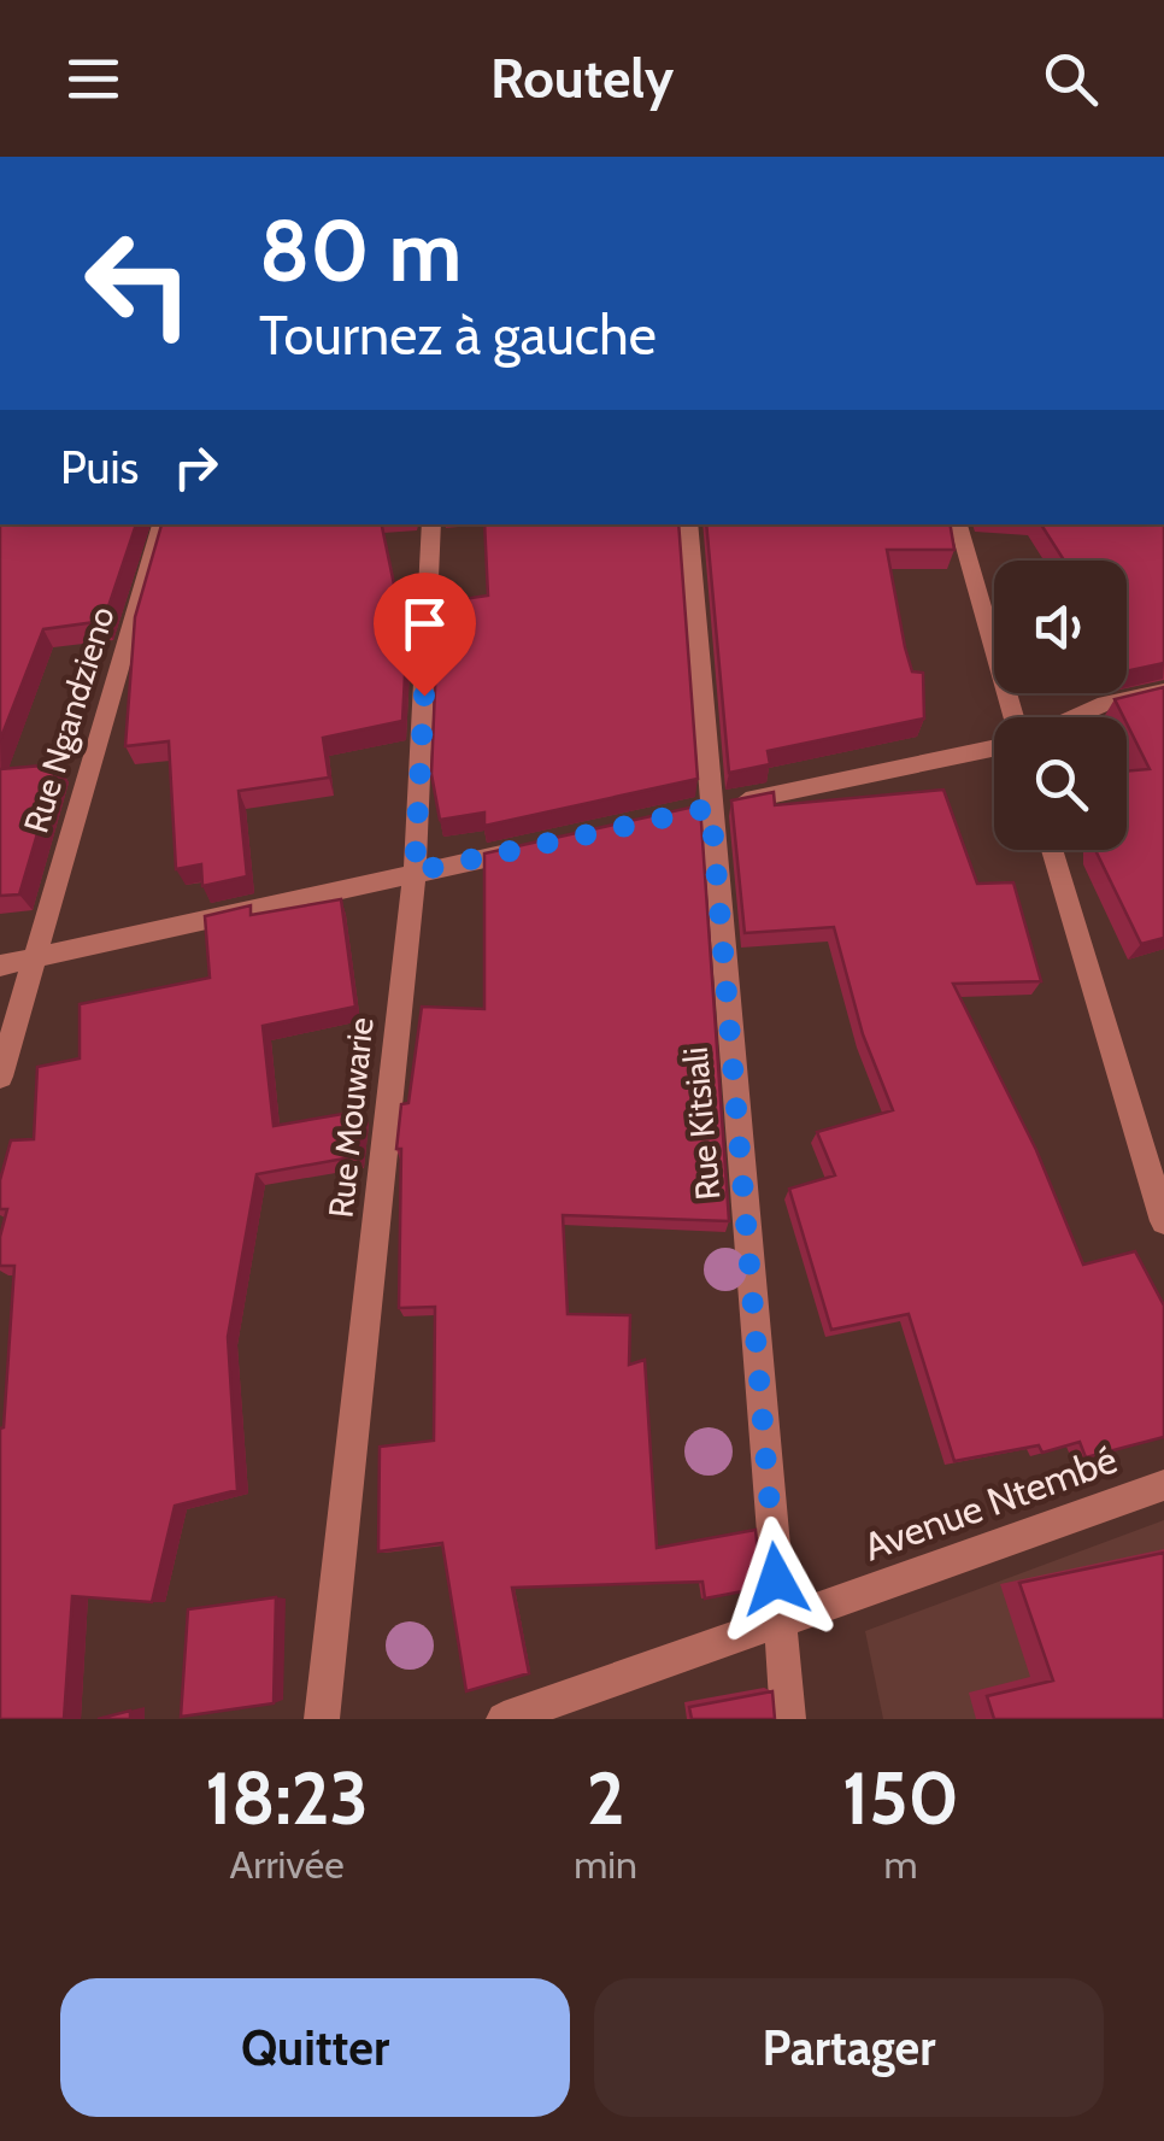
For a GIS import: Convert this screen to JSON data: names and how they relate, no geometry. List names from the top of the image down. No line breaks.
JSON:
{"streets":{"street":["Rue Ngandzieno","Rue Mouwarie","Rue Kitsiali","Avenue Ntembé"]},"crossings":[["Rue Kitsiali","Avenue Ntembé"]],"page":{"header":"Routely","turn":["80 m","Tournez à gauche"],"then":"Puis","eta":["18:23","Arrivée","2","min","150","m"],"buttons":["Quitter","Partager"]}}
